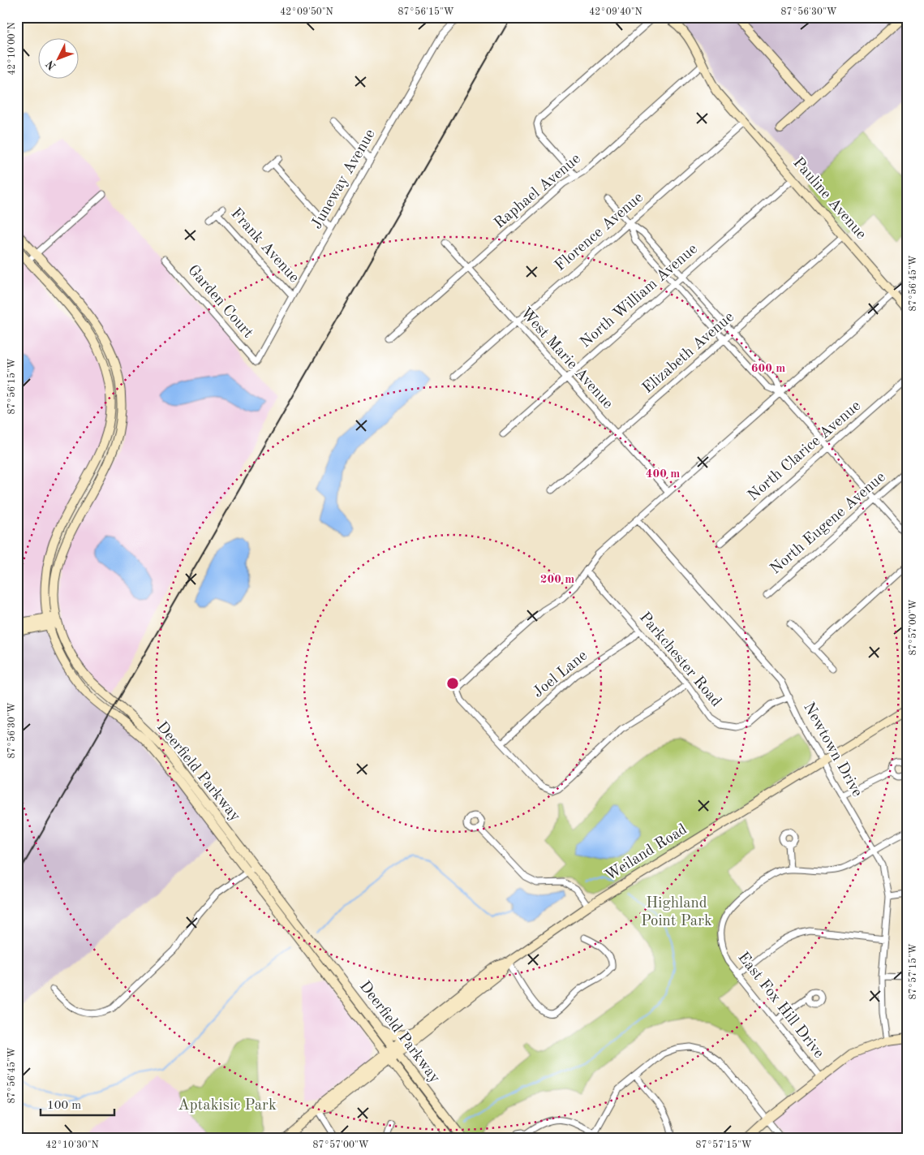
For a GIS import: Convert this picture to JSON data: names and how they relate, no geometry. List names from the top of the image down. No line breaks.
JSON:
{"streets":{"main road":["Pauline Avenue","Deerfield Parkway","Weiland Road"],"street":["Juneway Avenue","Raphael Avenue","Florence Avenue","Frank Avenue","North William Avenue","Garden Court","Elizabeth Avenue","West Marie Avenue","North Clarice Avenue","North Eugene Avenue","Parkchester Road","Joel Lane","Newtown Drive","East Fox Hill Drive"]},"crossings":[["Juneway Avenue","Frank Avenue"],["Juneway Avenue","Garden Court"],["Raphael Avenue","Pauline Avenue"],["Raphael Avenue","West Marie Avenue"],["Pauline Avenue","Florence Avenue"],["Pauline Avenue","North William Avenue"],["Pauline Avenue","Elizabeth Avenue"],["Florence Avenue","West Marie Avenue"],["North William Avenue","West Marie Avenue"],["Elizabeth Avenue","West Marie Avenue"],["Parkchester Road","Joel Lane"],["Parkchester Road","Newtown Drive"],["Newtown Drive","Weiland Road"],["Newtown Drive","East Fox Hill Drive"],["Deerfield Parkway","Weiland Road"]],"parks":["Highland Point Park","Aptakisic Park"],"scale_bar":"100 m","north":"bottom left","coordinates":["42°09'50\"N","87°56'15\"W","42°09'40\"N","87°56'30\"W","42°10'00\"N","87°56'45\"W","87°57'00\"W","87°57'15\"W","42°10'30\"N"],"rings":["600 m","400 m","200 m"]}
